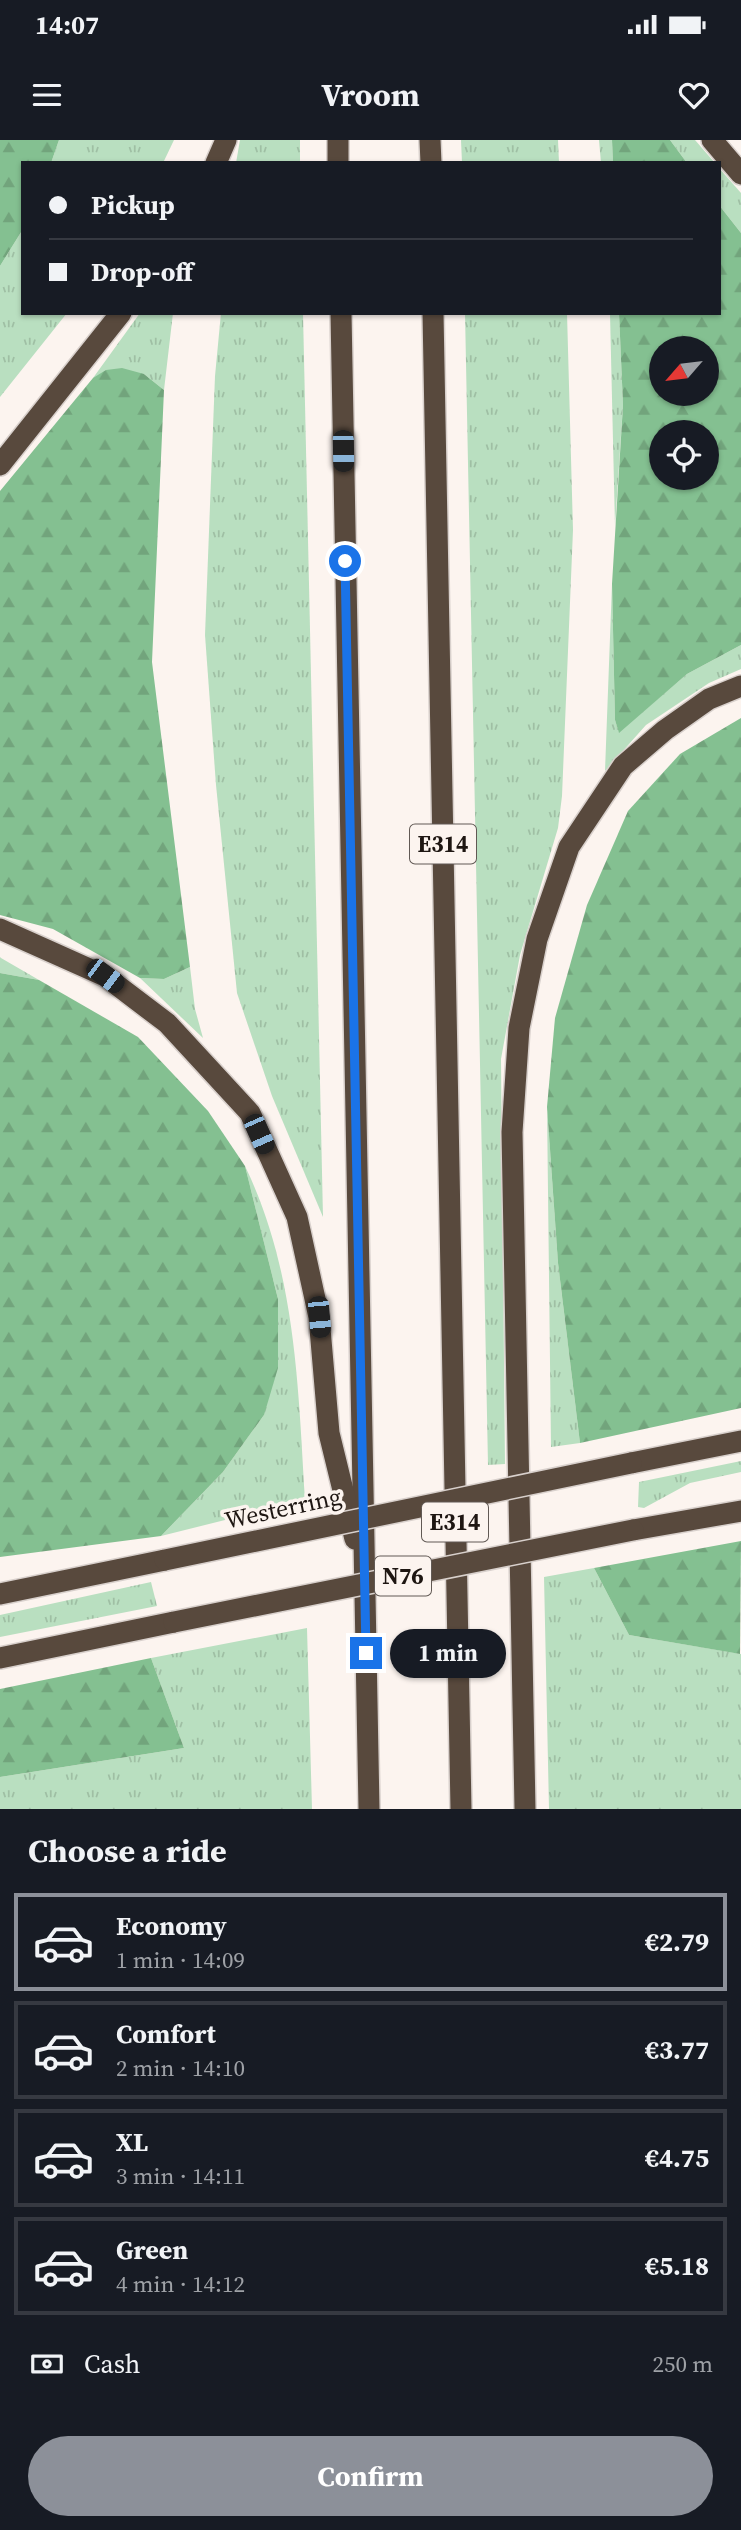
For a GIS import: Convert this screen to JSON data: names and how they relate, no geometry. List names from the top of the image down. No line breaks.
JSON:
{"streets":{"highway":["E314","Westerring","N76"]},"north":"bottom left","page":{"status":"14:07","header":"Vroom","banner":["Pickup","Drop-off"],"bubble":"1 min","heading":"Choose a ride","list":[{"name":"Economy","note":"1 min · 14:09","value":"€2.79"},{"name":"Comfort","note":"2 min · 14:10","value":"€3.77"},{"name":"XL","note":"3 min · 14:11","value":"€4.75"},{"name":"Green","note":"4 min · 14:12","value":"€5.18"}],"pay":["Cash","250 m"],"buttons":"Confirm"}}
